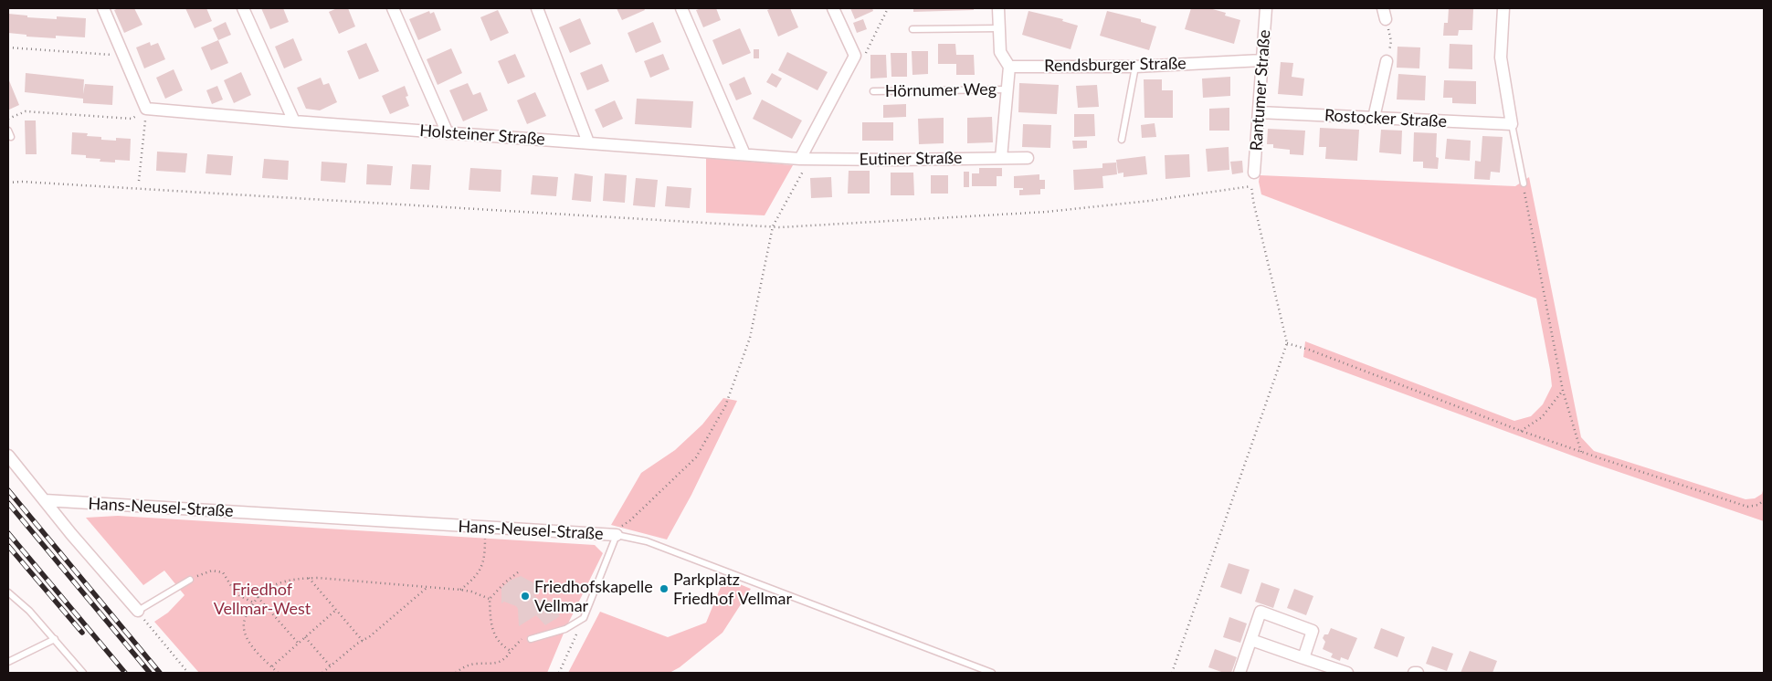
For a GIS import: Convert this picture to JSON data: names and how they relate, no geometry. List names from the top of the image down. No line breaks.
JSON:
{"streets":{"street":["Rendsburger Straße","Rantumer Straße","Rostocker Straße","Holsteiner Straße","Eutiner Straße","Hans-Neusel-Straße"],"lane":["Hörnumer Weg"]},"crossings":[["Rendsburger Straße","Rantumer Straße"],["Rantumer Straße","Rostocker Straße"],["Holsteiner Straße","Eutiner Straße"]],"parks":["Friedhof Vellmar-West"],"places":["Parkplatz Friedhof Vellmar","Friedhofskapelle Vellmar"]}
